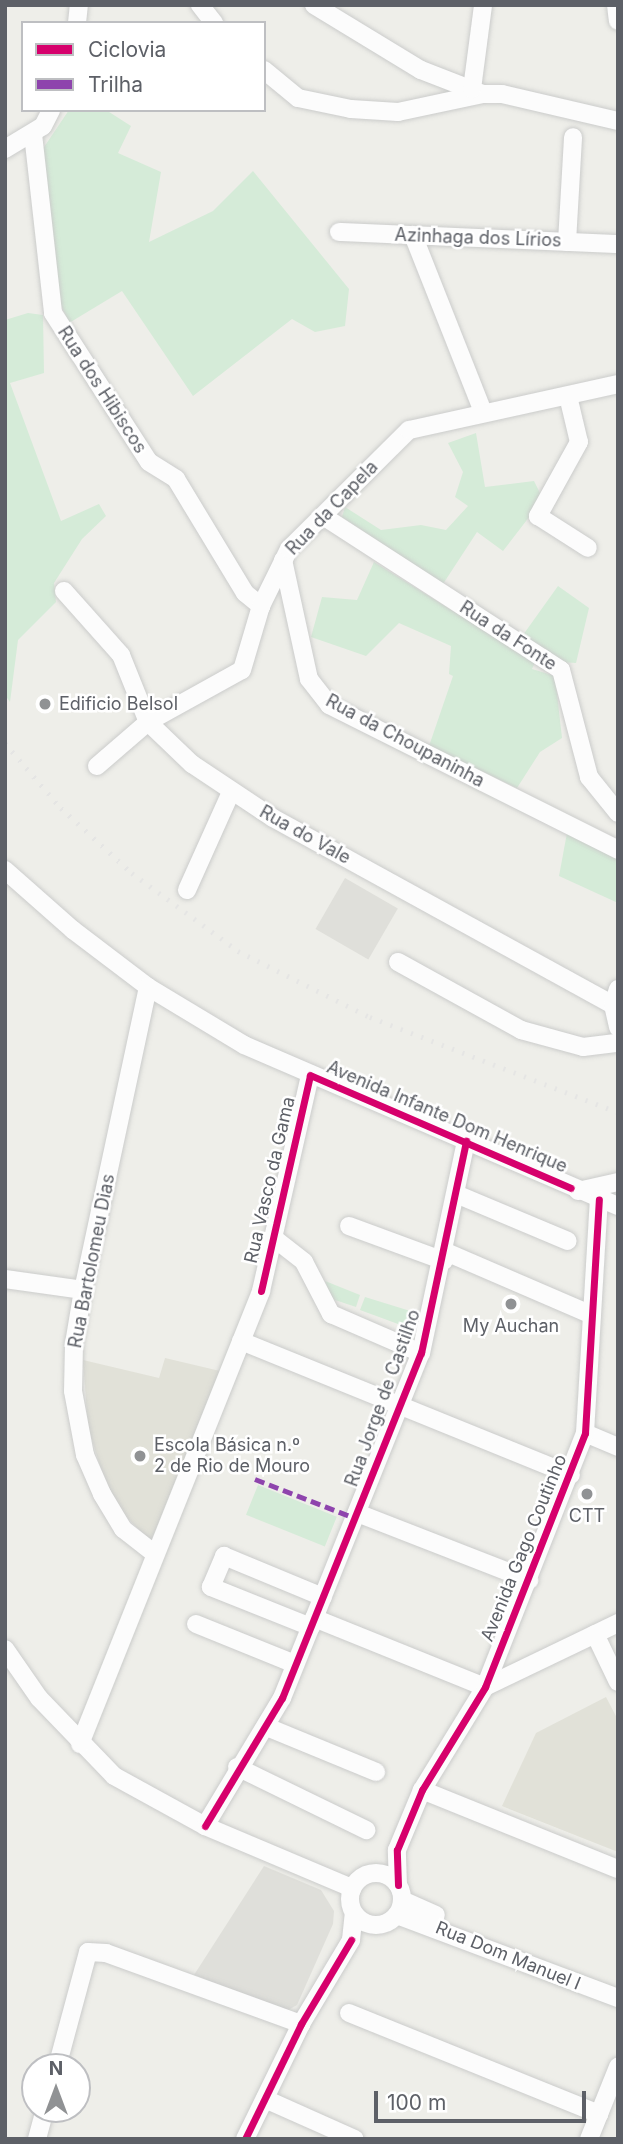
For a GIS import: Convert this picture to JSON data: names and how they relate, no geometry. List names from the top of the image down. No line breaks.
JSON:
{"streets":{"street":["Azinhaga dos Lírios","Rua dos Hibiscos","Rua da Capela","Rua da Fonte","Rua da Choupaninha","Rua do Vale","Avenida Infante Dom Henrique","Rua Vasco da Gama","Rua Bartolomeu Dias","Rua Jorge de Castilho","Avenida Gago Coutinho","Rua Dom Manuel I"]},"crossings":[["Rua dos Hibiscos","Rua da Capela"],["Rua da Capela","Rua da Fonte"],["Rua da Capela","Rua da Choupaninha"],["Rua da Capela","Rua do Vale"],["Avenida Infante Dom Henrique","Rua Vasco da Gama"],["Avenida Infante Dom Henrique","Rua Bartolomeu Dias"],["Avenida Infante Dom Henrique","Rua Jorge de Castilho"],["Avenida Infante Dom Henrique","Avenida Gago Coutinho"],["Rua Vasco da Gama","Rua Bartolomeu Dias"],["Avenida Gago Coutinho","Rua Dom Manuel I"]],"places":["Edificio Belsol","My Auchan","Escola Básica n.º 2 de Rio de Mouro","CTT"],"legend":["Ciclovia","Trilha"],"scale_bar":"100 m","north":"top"}
